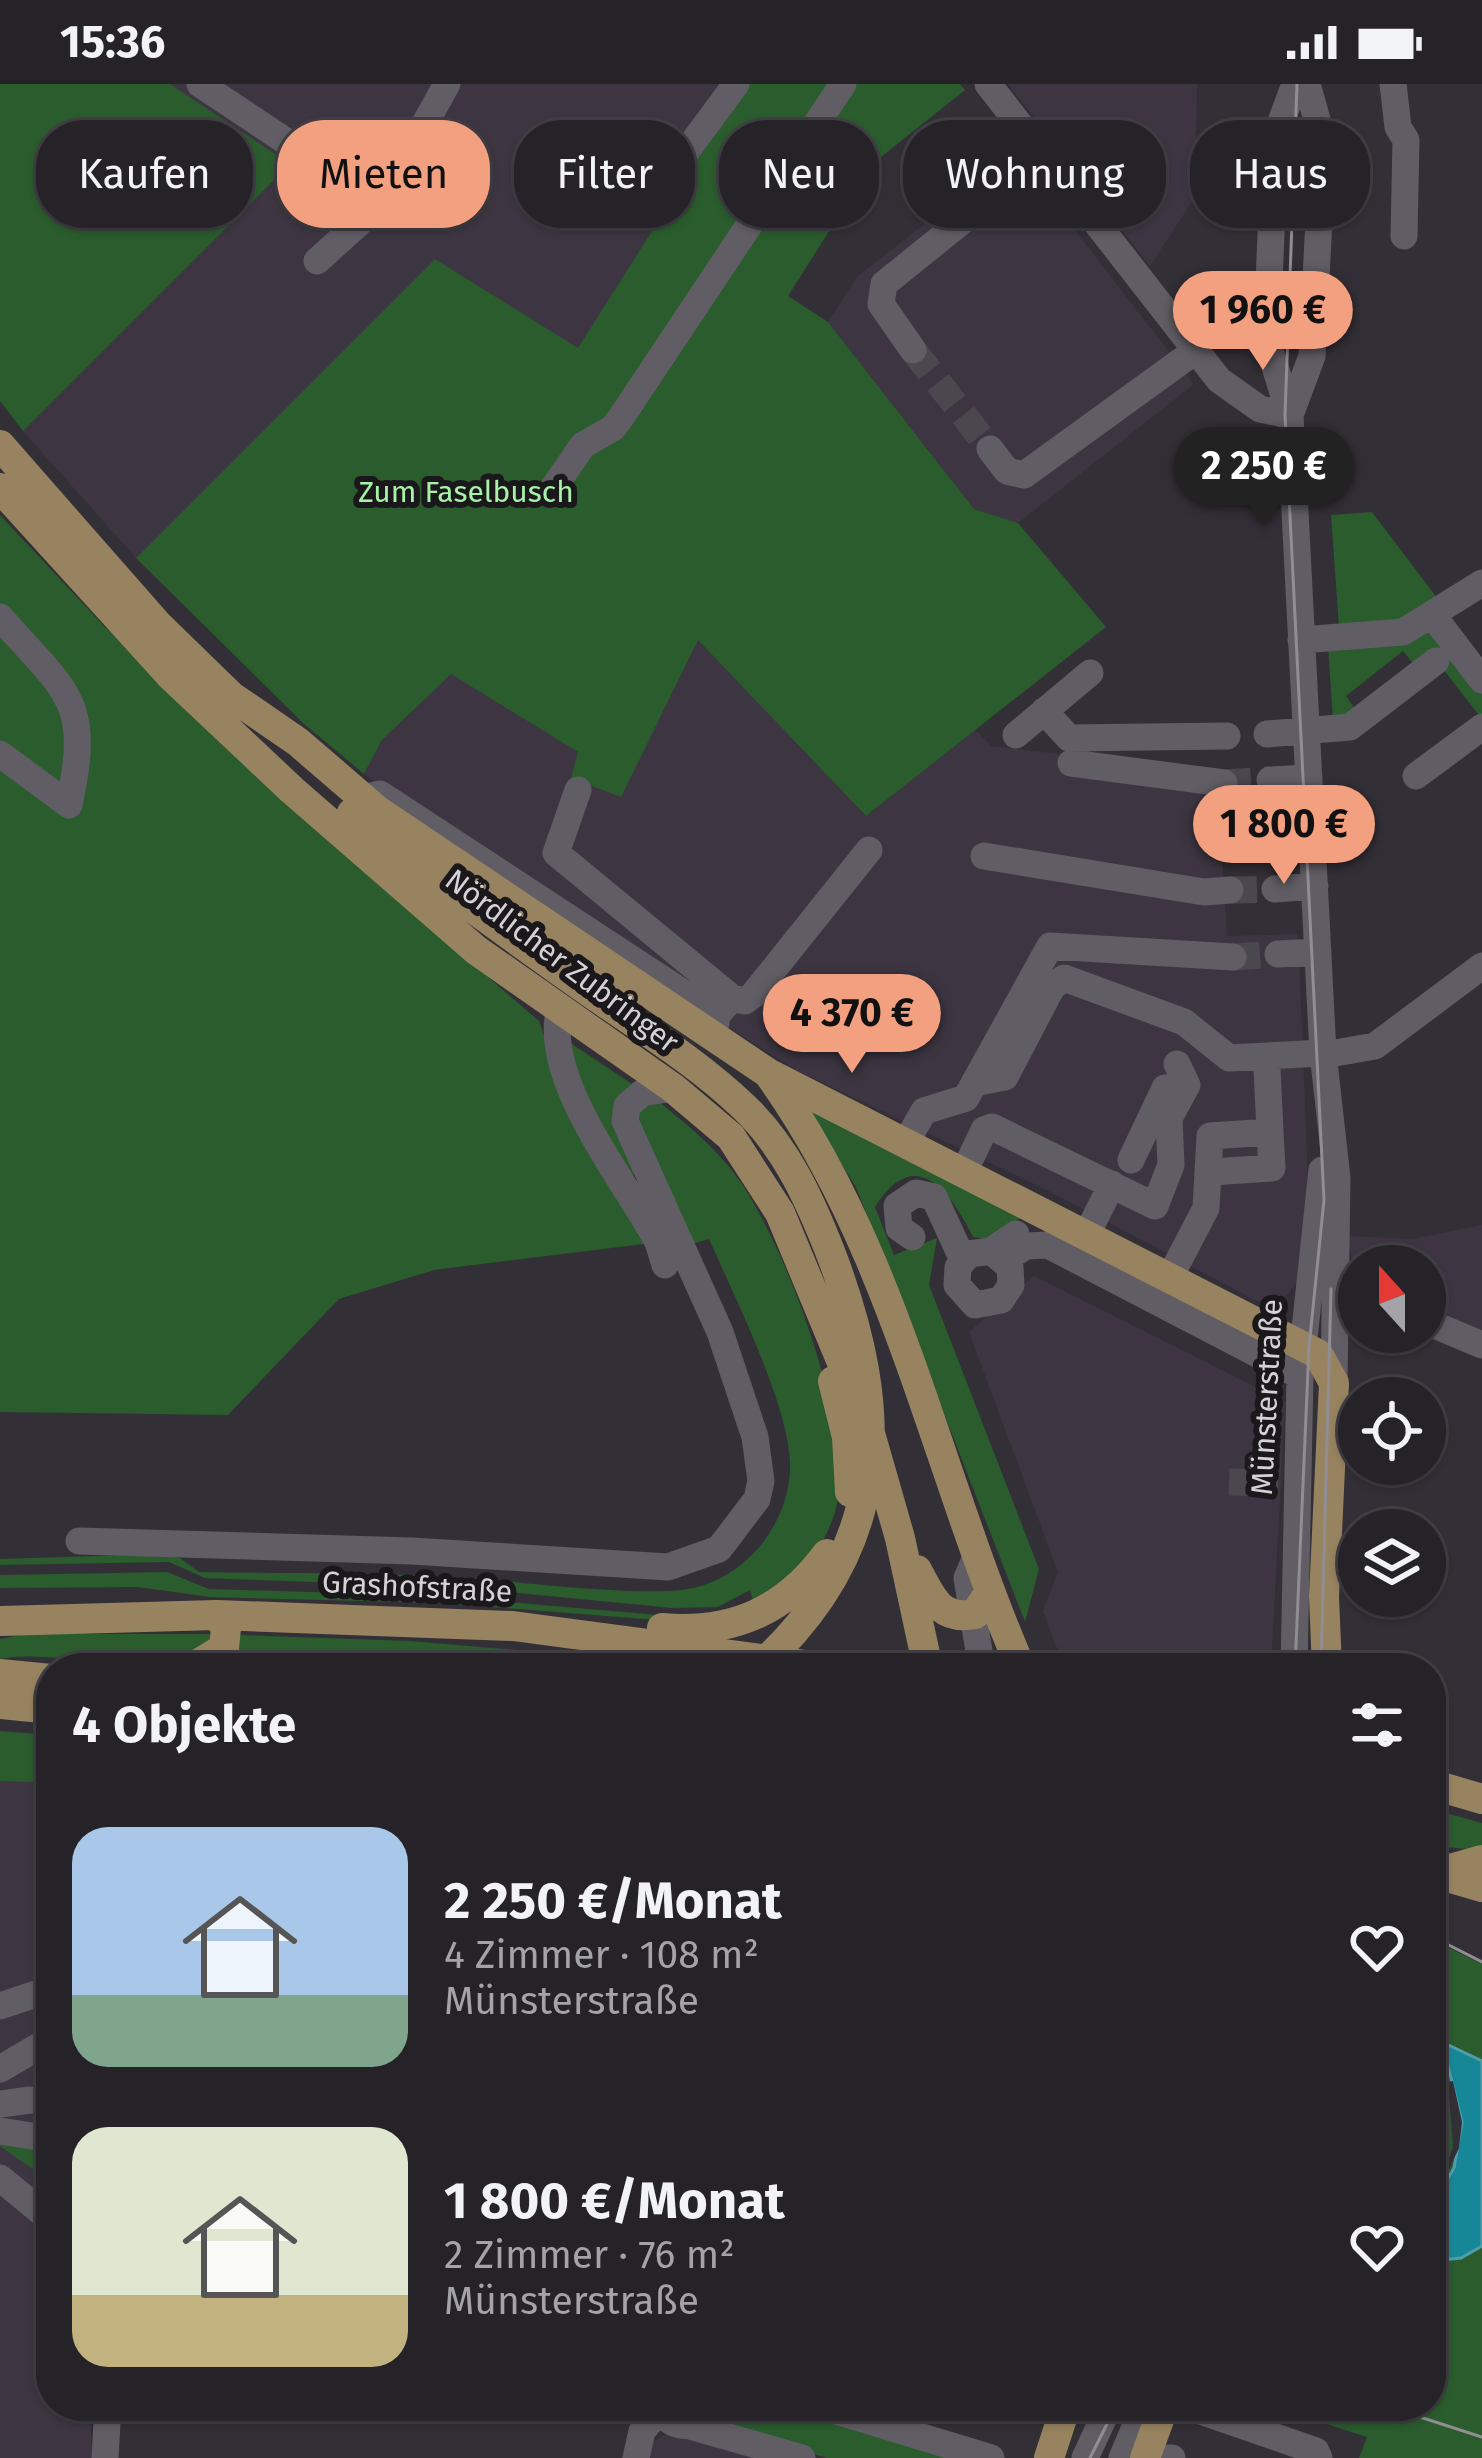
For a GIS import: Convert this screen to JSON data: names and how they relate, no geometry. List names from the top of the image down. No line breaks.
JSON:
{"streets":{"main road":["Nördlicher Zubringer","Münsterstraße","Grashofstraße"]},"crossings":[["Nördlicher Zubringer","Münsterstraße"]],"parks":["Zum Faselbusch"],"north":"top","page":{"status":"15:36","chip":["Kaufen","Mieten","Filter","Neu","Wohnung","Haus"],"price":["1 960 €","2 250 €","1 800 €","4 370 €"],"heading":"4 Objekte","list":[{"name":"2 250 €/Monat","note":"4 Zimmer · 108 m² · Münsterstraße"},{"name":"1 800 €/Monat","note":"2 Zimmer · 76 m² · Münsterstraße"}]}}
